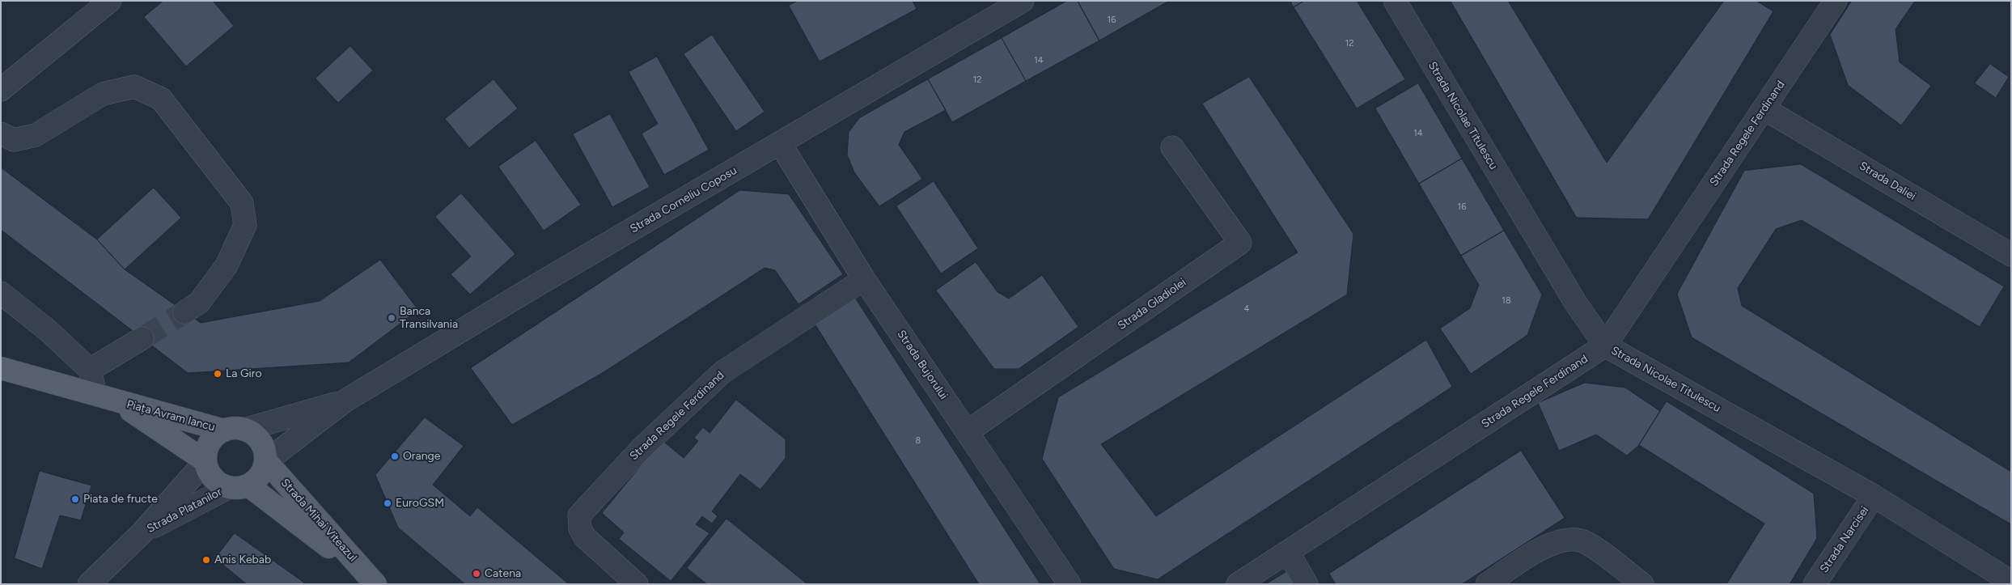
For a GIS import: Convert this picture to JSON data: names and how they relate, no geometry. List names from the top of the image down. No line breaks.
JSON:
{"streets":{"main road":["Piața Avram Iancu","Strada Mihai Viteazul"],"street":["Strada Nicolae Titulescu","Strada Regele Ferdinand","Strada Daliei","Strada Corneliu Coposu","Strada Gladiolei","Strada Bujorului","Strada Platanilor","Strada Narcisei"]},"crossings":[["Strada Nicolae Titulescu","Strada Regele Ferdinand"],["Strada Nicolae Titulescu","Strada Narcisei"],["Strada Regele Ferdinand","Strada Daliei"],["Strada Regele Ferdinand","Strada Bujorului"],["Strada Corneliu Coposu","Strada Bujorului"],["Strada Corneliu Coposu","Piața Avram Iancu"],["Strada Corneliu Coposu","Strada Platanilor"],["Strada Corneliu Coposu","Strada Mihai Viteazul"],["Strada Gladiolei","Strada Bujorului"],["Piața Avram Iancu","Strada Platanilor"],["Piața Avram Iancu","Strada Mihai Viteazul"],["Strada Platanilor","Strada Mihai Viteazul"]],"places":["Banca Transilvania","La Giro","Orange","Piata de fructe","EuroGSM","Anis Kebab","Catena"],"house_numbers":["16","12","14","12","14","16","18","4","8"]}
